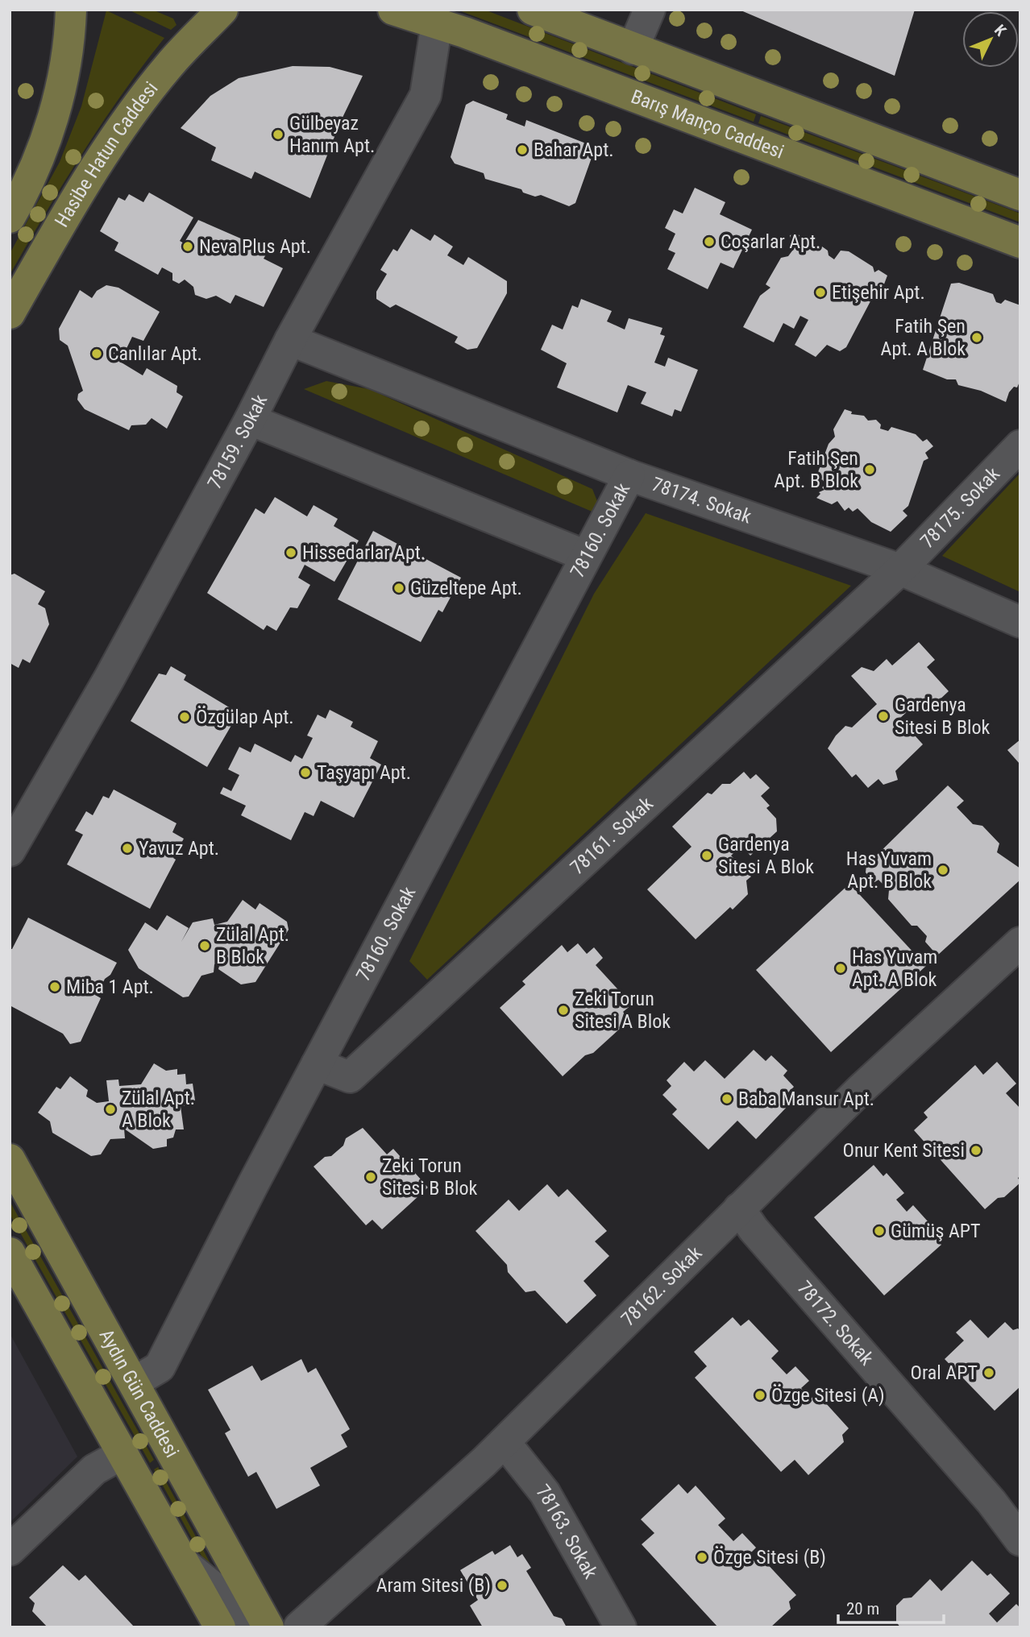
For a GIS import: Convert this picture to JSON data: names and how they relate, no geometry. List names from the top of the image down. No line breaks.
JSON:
{"streets":{"main road":["Barış Manço Caddesi","Hasibe Hatun Caddesi","Aydın Gün Caddesi"],"street":["78159. Sokak","78174. Sokak","78175. Sokak","78160. Sokak","78161. Sokak","78162. Sokak","78172. Sokak","78163. Sokak"]},"crossings":[["Barış Manço Caddesi","78159. Sokak"],["78159. Sokak","78174. Sokak"],["78174. Sokak","78175. Sokak"],["78174. Sokak","78160. Sokak"],["78174. Sokak","78161. Sokak"],["78175. Sokak","78161. Sokak"],["78160. Sokak","78161. Sokak"],["78160. Sokak","Aydın Gün Caddesi"],["78162. Sokak","78172. Sokak"],["78162. Sokak","78163. Sokak"]],"places":["Gülbeyaz Hanım Apt.","Bahar Apt.","Coşarlar Apt.","Neva Plus Apt.","Etişehir Apt.","Fatih Şen Apt. A Blok","Canlılar Apt.","Fatih Şen Apt. B Blok","Hissedarlar Apt.","Güzeltepe Apt.","Gardenya Sitesi B Blok","Özgülap Apt.","Taşyapı Apt.","Yavuz Apt.","Gardenya Sitesi A Blok","Has Yuvam Apt. B Blok","Zülal Apt. B Blok","Has Yuvam Apt. A Blok","Miba 1 Apt.","Zeki Torun Sitesi A Blok","Baba Mansur Apt.","Zülal Apt. A Blok","Onur Kent Sitesi","Zeki Torun Sitesi B Blok","Gümüş APT","Oral APT","Özge Sitesi (A)","Özge Sitesi (B)","Aram Sitesi (B)"],"scale_bar":"20 m","north":"top right"}
